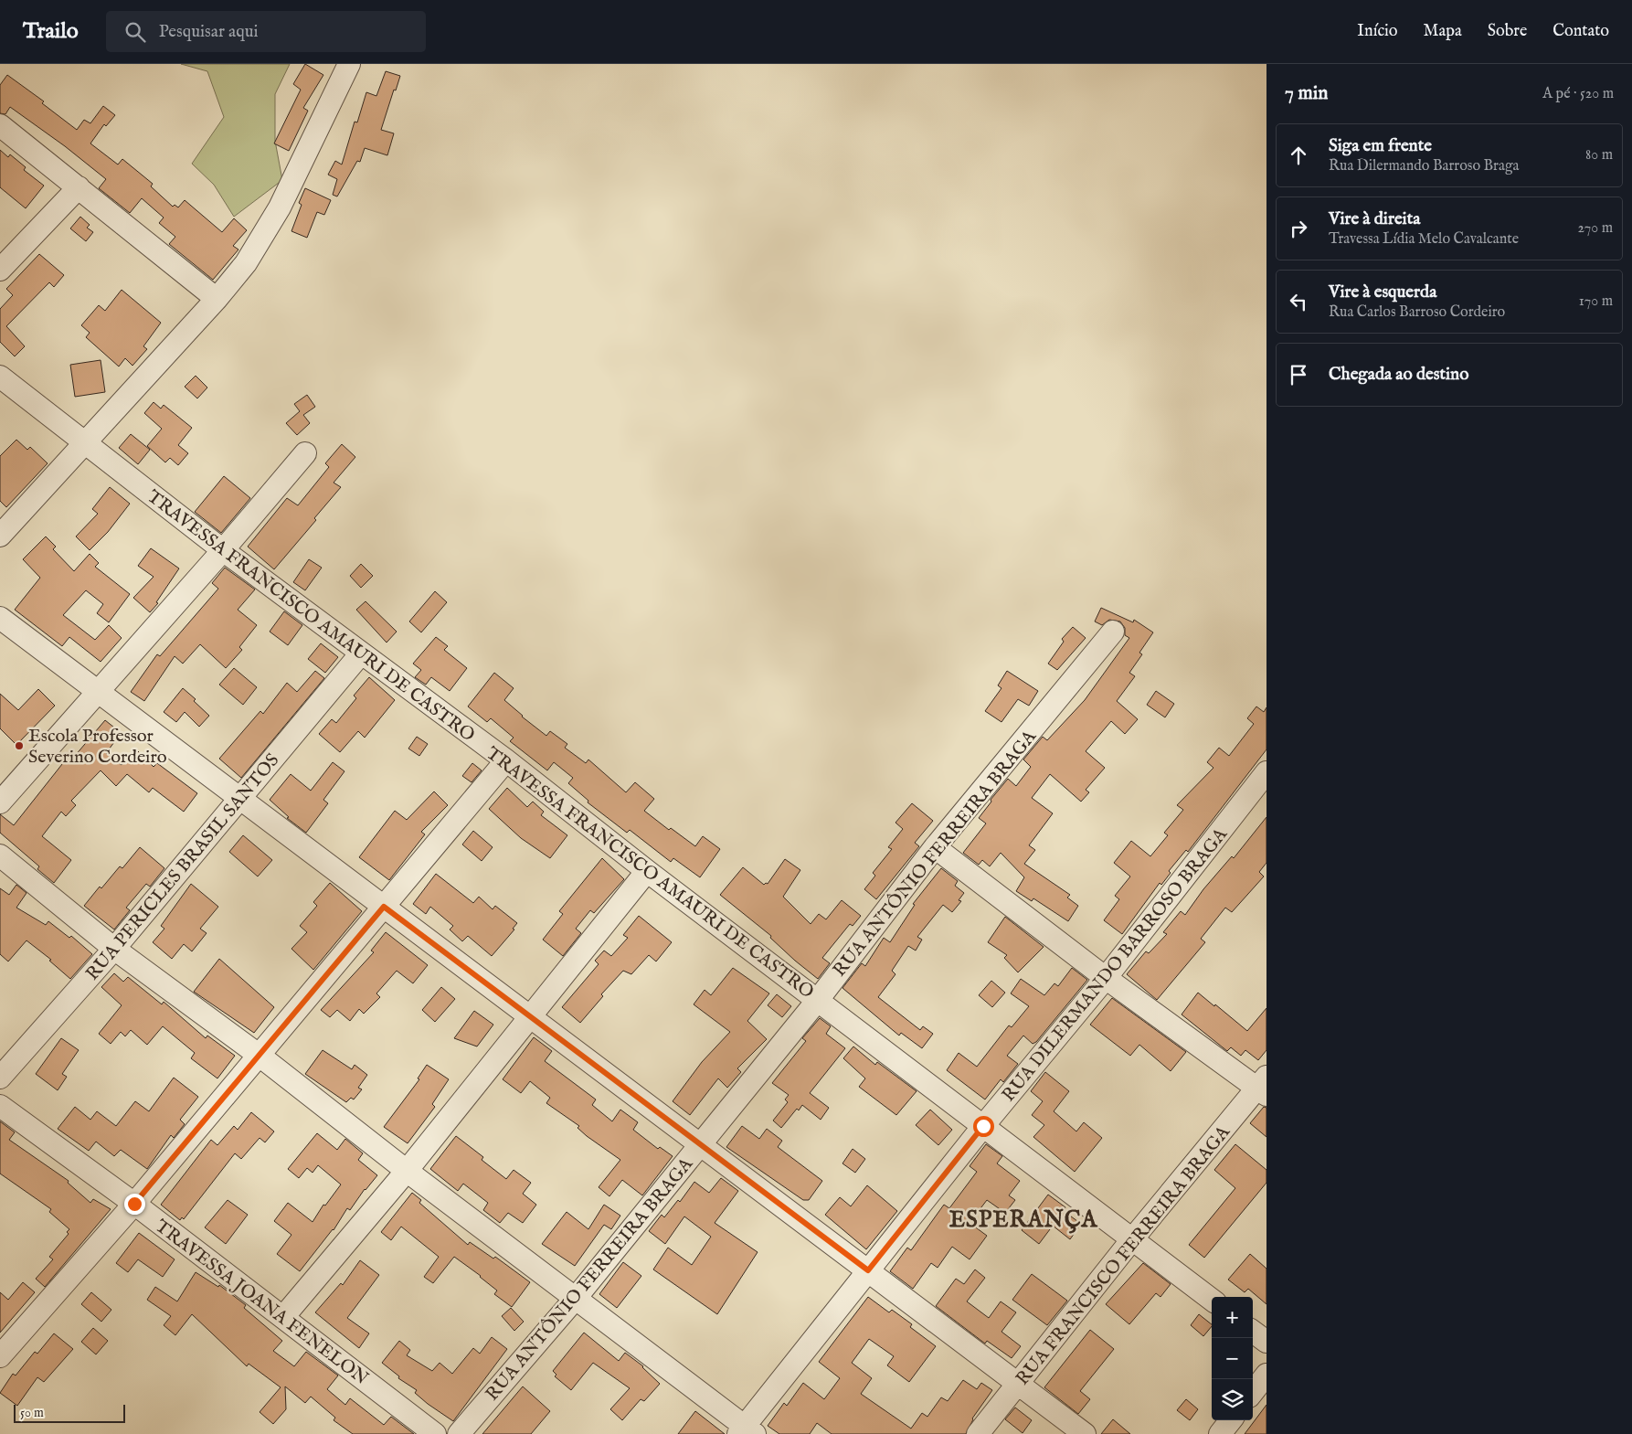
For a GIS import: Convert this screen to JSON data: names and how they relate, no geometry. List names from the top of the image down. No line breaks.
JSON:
{"streets":{"street":["TRAVESSA FRANCISCO AMAURI DE CASTRO","RUA ANTÔNIO FERREIRA BRAGA","RUA PERICLES BRASIL SANTOS","RUA DILERMANDO BARROSO BRAGA","RUA FRANCISCO FERREIRA BRAGA","TRAVESSA JOANA FENELON"]},"crossings":[["TRAVESSA FRANCISCO AMAURI DE CASTRO","RUA ANTÔNIO FERREIRA BRAGA"],["TRAVESSA FRANCISCO AMAURI DE CASTRO","RUA PERICLES BRASIL SANTOS"],["TRAVESSA FRANCISCO AMAURI DE CASTRO","RUA DILERMANDO BARROSO BRAGA"],["TRAVESSA FRANCISCO AMAURI DE CASTRO","RUA FRANCISCO FERREIRA BRAGA"]],"districts":["ESPERANÇA"],"places":["Escola Professor Severino Cordeiro"],"scale_bar":"50 m","page":{"header":"Trailo","search":"Pesquisar aqui","nav":["Início","Mapa","Sobre","Contato"],"heading":["7 min","A pé · 520 m"],"list":[["Siga em frente","Rua Dilermando Barroso Braga","80 m"],["Vire à direita","Travessa Lídia Melo Cavalcante","270 m"],["Vire à esquerda","Rua Carlos Barroso Cordeiro","170 m"],"Chegada ao destino"],"map_buttons":["+","−"],"scale":"50 m"}}
